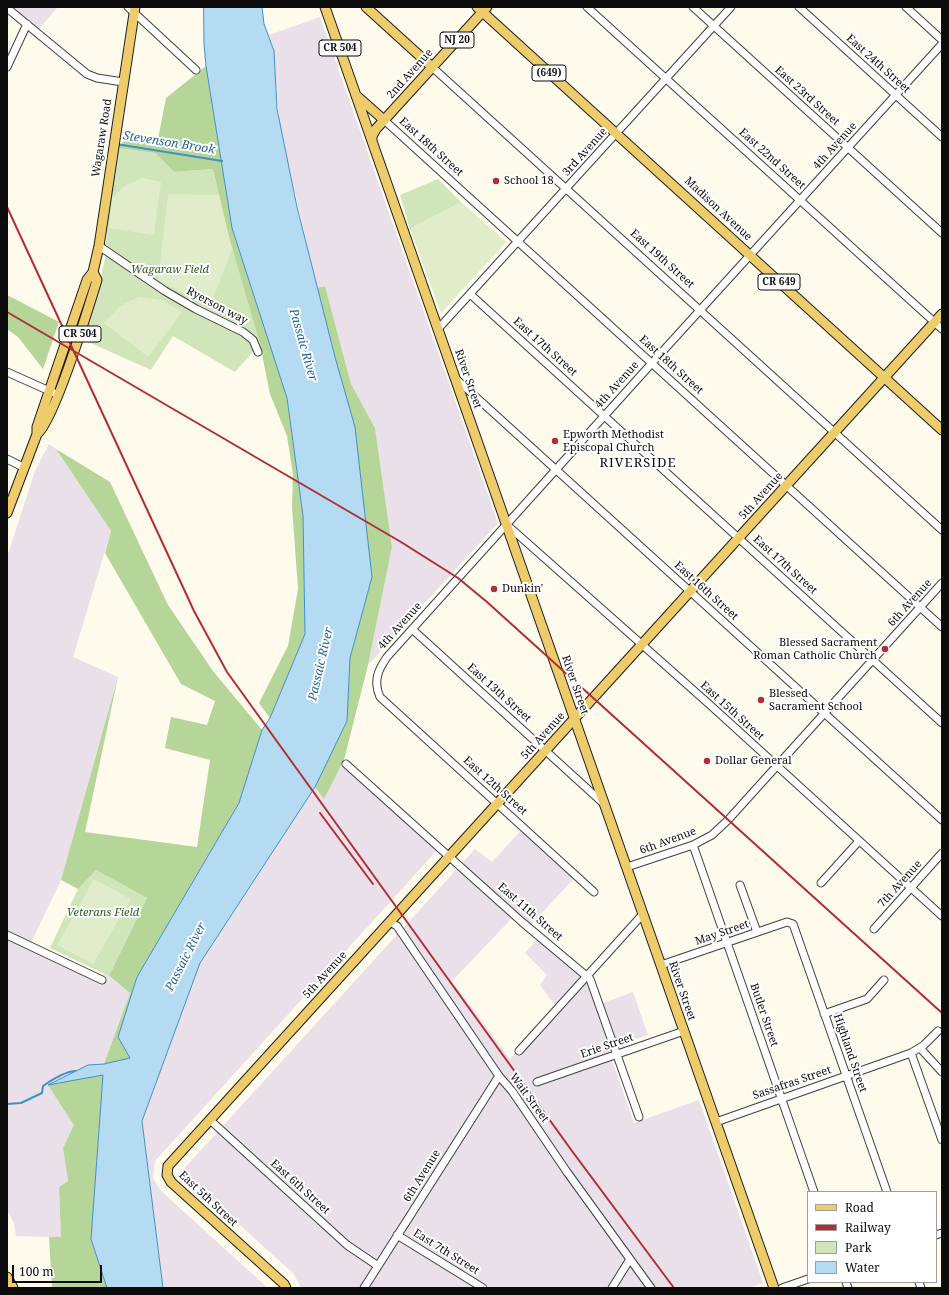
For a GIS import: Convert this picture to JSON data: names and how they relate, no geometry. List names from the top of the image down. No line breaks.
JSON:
{"streets":{"main road":["NJ 20","CR 504","(649)","2nd Avenue","Wagaraw Road","Madison Avenue","East 19th Street","CR 649","River Street","5th Avenue","East 5th Street"],"street":["East 24th Street","East 23rd Street","4th Avenue","East 18th Street","3rd Avenue","East 22nd Street","Ryerson way","East 17th Street","East 16th Street","6th Avenue","East 13th Street","East 15th Street","East 12th Street","7th Avenue","East 11th Street","May Street","Butler Street","Erie Street","Highland Street","Sassafras Street","Wait Street","East 6th Street","East 7th Street"]},"crossings":[["East 24th Street","4th Avenue"],["2nd Avenue","East 18th Street"],["2nd Avenue","Madison Avenue"],["2nd Avenue","East 19th Street"],["2nd Avenue","River Street"],["East 23rd Street","4th Avenue"],["East 23rd Street","3rd Avenue"],["Wagaraw Road","Ryerson way"],["4th Avenue","East 18th Street"],["4th Avenue","East 22nd Street"],["4th Avenue","Madison Avenue"],["4th Avenue","East 19th Street"],["4th Avenue","East 17th Street"],["4th Avenue","River Street"],["4th Avenue","East 16th Street"],["4th Avenue","East 13th Street"],["4th Avenue","East 15th Street"],["4th Avenue","East 12th Street"],["East 18th Street","3rd Avenue"],["East 18th Street","River Street"],["East 18th Street","5th Avenue"],["East 18th Street","6th Avenue"],["3rd Avenue","East 22nd Street"],["3rd Avenue","Madison Avenue"],["3rd Avenue","East 19th Street"],["3rd Avenue","East 17th Street"],["3rd Avenue","River Street"],["East 22nd Street","5th Avenue"],["Madison Avenue","5th Avenue"],["East 19th Street","5th Avenue"],["East 17th Street","5th Avenue"],["East 17th Street","6th Avenue"],["River Street","5th Avenue"],["River Street","East 16th Street"],["River Street","6th Avenue"],["River Street","East 13th Street"],["River Street","East 15th Street"],["River Street","May Street"],["River Street","Erie Street"],["River Street","Sassafras Street"],["5th Avenue","East 16th Street"],["5th Avenue","East 13th Street"],["5th Avenue","East 15th Street"],["5th Avenue","East 12th Street"],["5th Avenue","East 11th Street"],["5th Avenue","Wait Street"],["5th Avenue","East 6th Street"],["5th Avenue","East 5th Street"],["East 16th Street","6th Avenue"],["6th Avenue","East 15th Street"],["6th Avenue","Butler Street"],["6th Avenue","Wait Street"],["6th Avenue","East 6th Street"],["6th Avenue","East 7th Street"],["East 15th Street","7th Avenue"],["East 11th Street","Erie Street"],["May Street","Butler Street"],["May Street","Highland Street"],["Butler Street","Sassafras Street"],["Highland Street","Sassafras Street"],["East 6th Street","East 5th Street"]],"districts":["RIVERSIDE"],"water":["Stevenson Brook","Passaic River"],"parks":["Wagaraw Field","Veterans Field"],"places":["School 18","Epworth Methodist Episcopal Church","Dunkin'","Blessed Sacrament Roman Catholic Church","Blessed Sacrament School","Dollar General"],"legend":["Road","Railway","Park","Water"],"scale_bar":"100 m"}
